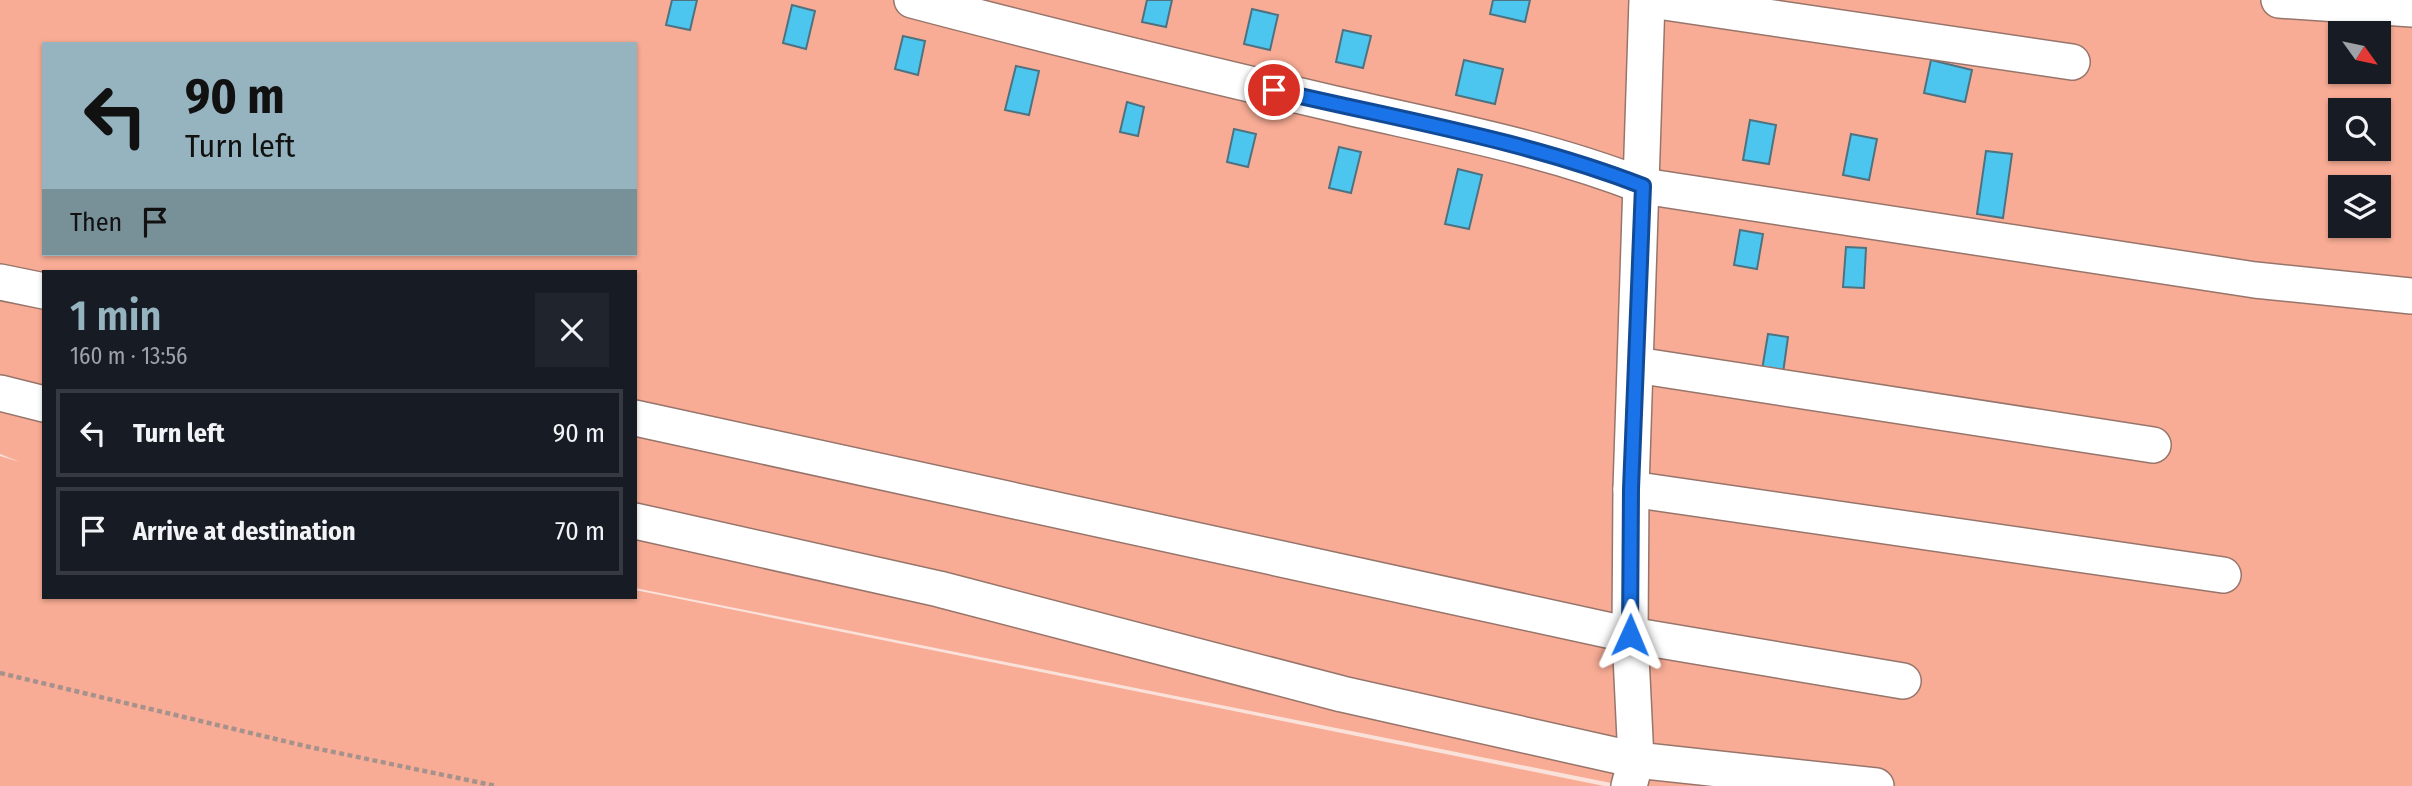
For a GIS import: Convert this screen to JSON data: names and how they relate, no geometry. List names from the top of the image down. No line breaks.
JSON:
{"north":"bottom right","page":{"turn":["90 m","Turn left"],"then":"Then","heading":["1 min","160 m · 13:56"],"list":[{"name":"Turn left","value":"90 m"},{"name":"Arrive at destination","value":"70 m"}]}}
